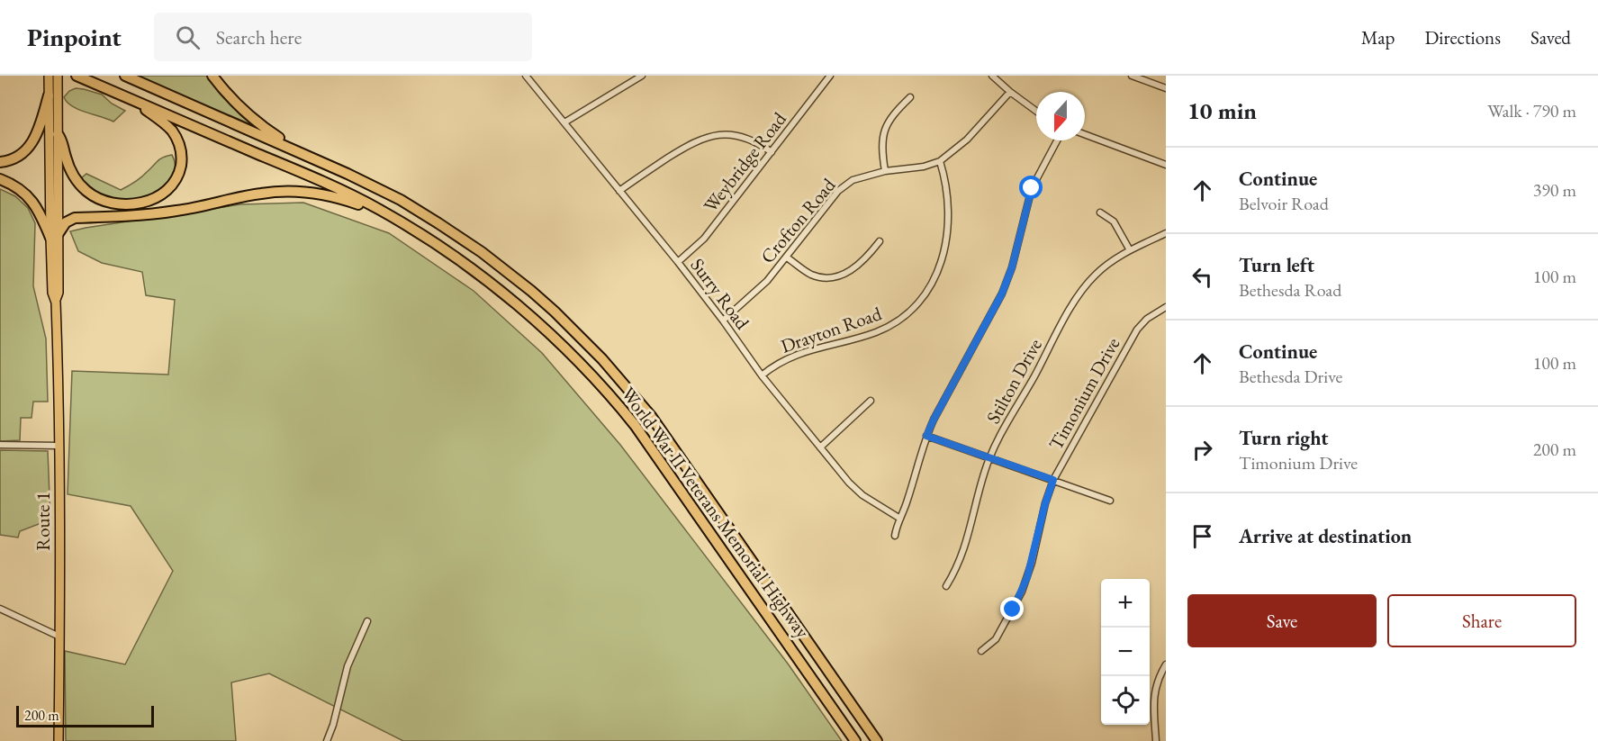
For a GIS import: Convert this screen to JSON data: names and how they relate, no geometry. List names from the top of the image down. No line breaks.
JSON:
{"streets":{"highway":["World War II Veterans Memorial Highway"],"main road":["Route 1"],"street":["Weybridge Road","Crofton Road","Surry Road","Drayton Road","Stilton Drive","Timonium Drive"]},"crossings":[["Weybridge Road","Surry Road"],["Crofton Road","Surry Road"],["Crofton Road","Drayton Road"],["Surry Road","Drayton Road"]],"scale_bar":"200 m","north":"bottom","page":{"header":"Pinpoint","search":"Search here","nav":["Map","Directions","Saved"],"heading":["10 min","Walk · 790 m"],"list":[["Continue","Belvoir Road","390 m"],["Turn left","Bethesda Road","100 m"],["Continue","Bethesda Drive","100 m"],["Turn right","Timonium Drive","200 m"],"Arrive at destination"],"buttons":["Save","Share"],"map_buttons":["+","−"],"scale":"200 m"}}
